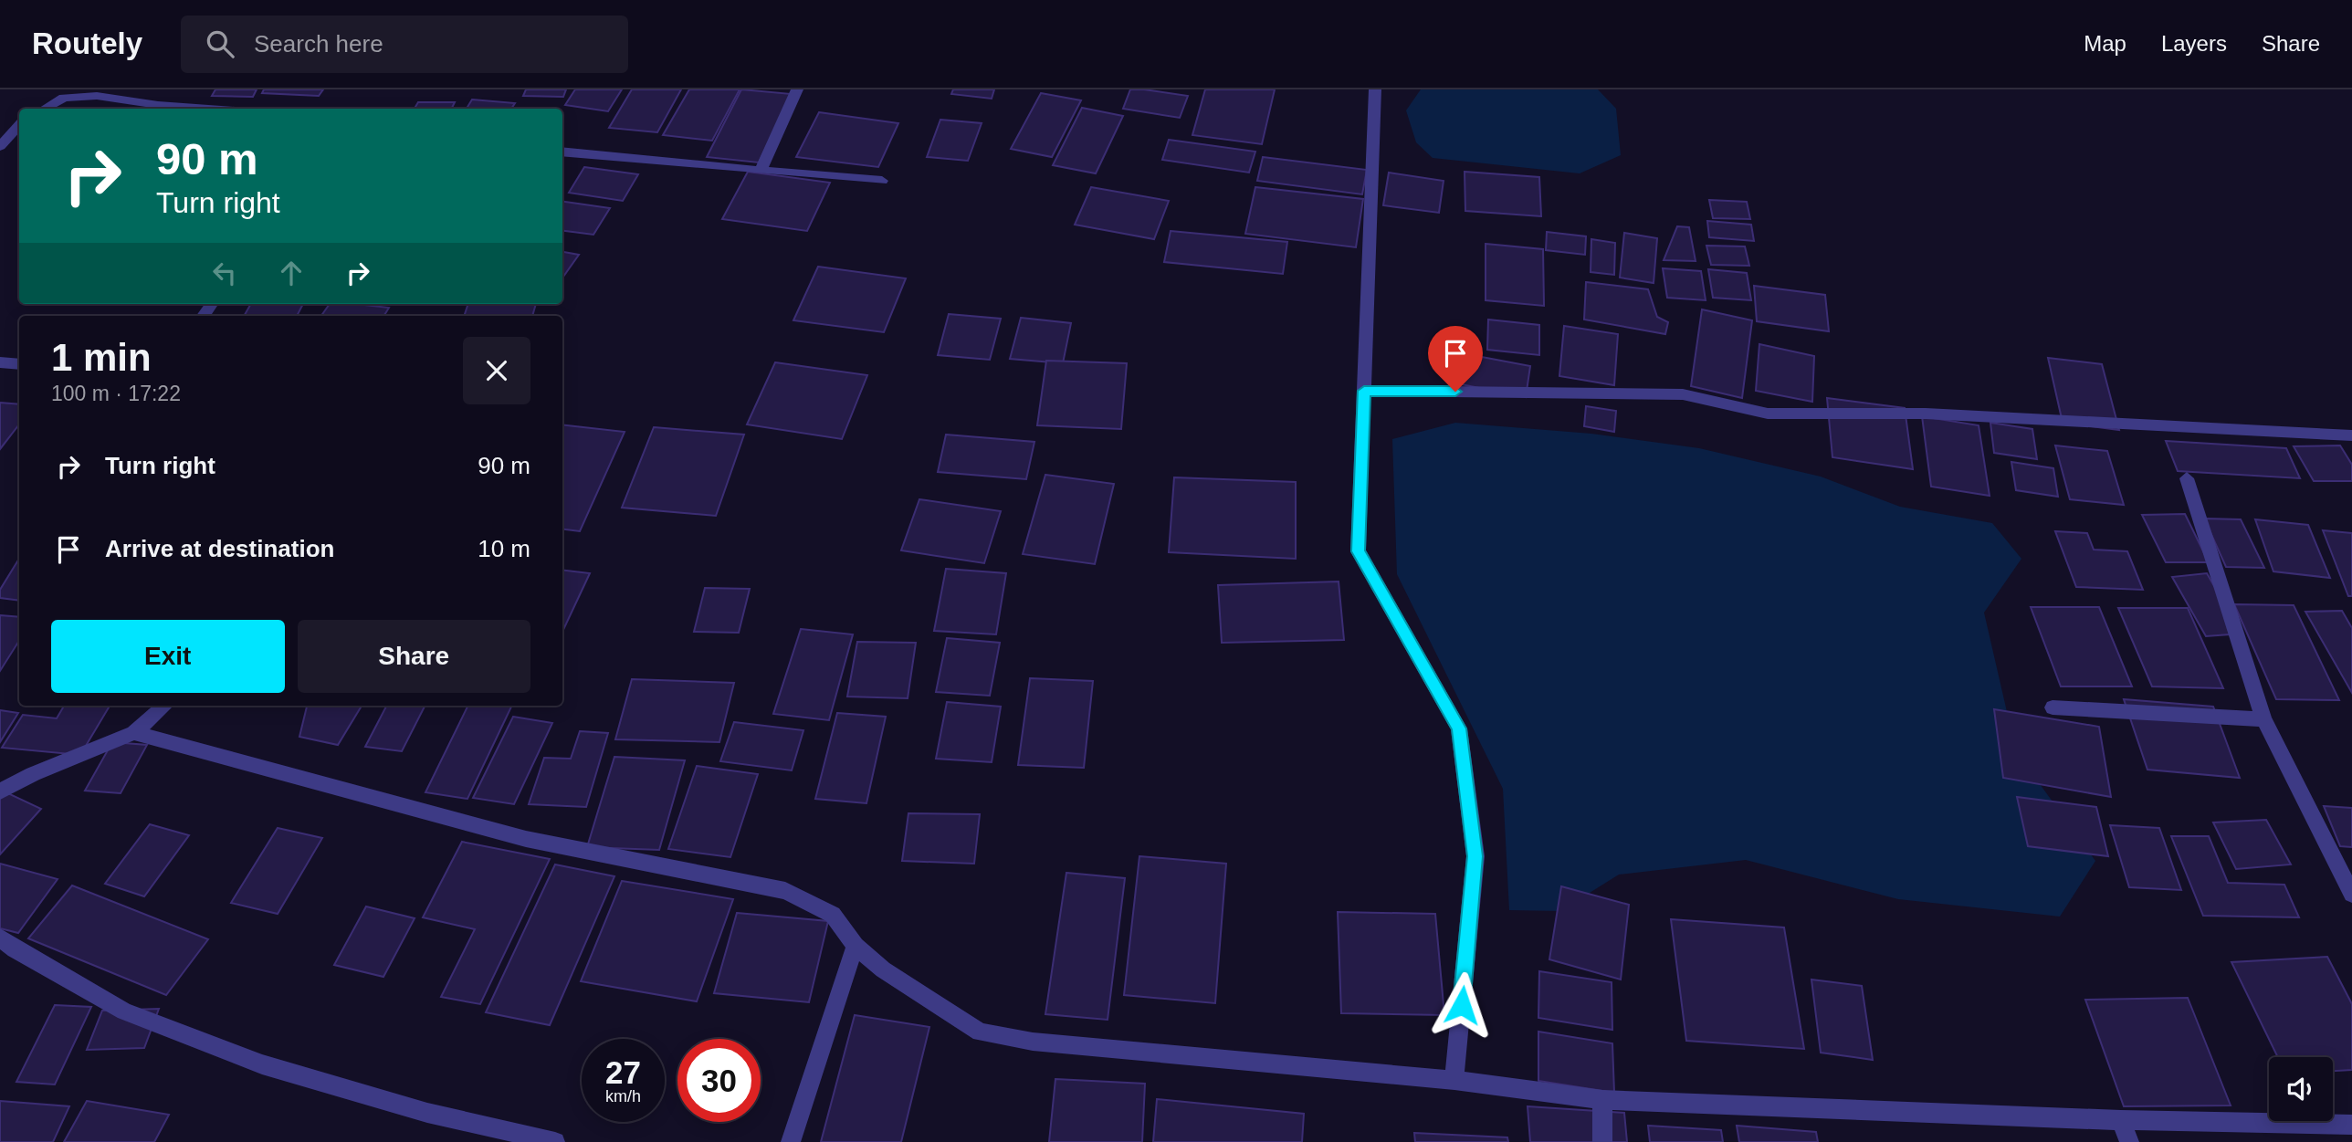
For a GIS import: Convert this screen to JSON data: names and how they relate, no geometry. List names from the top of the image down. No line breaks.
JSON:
{"page":{"header":"Routely","search":"Search here","nav":["Map","Layers","Share"],"turn":["90 m","Turn right"],"heading":["1 min","100 m · 17:22"],"list":[{"name":"Turn right","value":"90 m"},{"name":"Arrive at destination","value":"10 m"}],"buttons":["Exit","Share"],"speed":"27 km/h","limit":"30"}}
